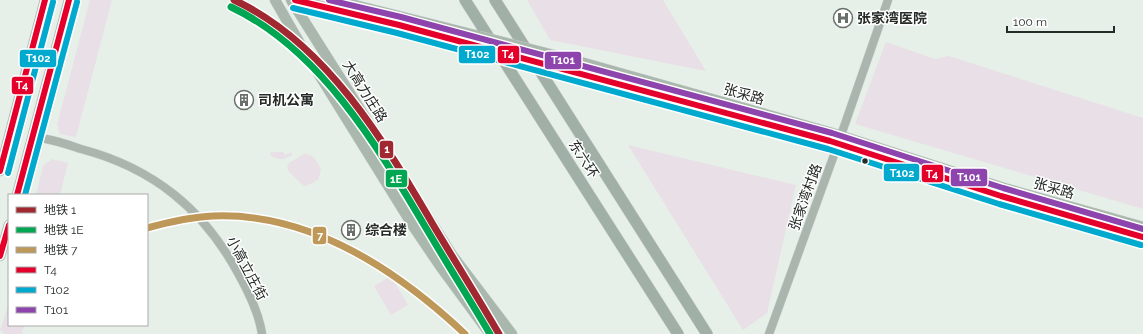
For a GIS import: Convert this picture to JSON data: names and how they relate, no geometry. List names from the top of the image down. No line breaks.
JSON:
{"streets":{"highway":["东六环"],"main road":["大高力庄路","张采路"],"street":["张家湾村路","小高立庄街"]},"crossings":[["张采路","张家湾村路"]],"places":{"hospital":["张家湾医院"],"building":["司机公寓","综合楼"]},"lines":["metro line 1","transit line T4","transit line T101","transit line T102","metro line 1E","metro line 7"],"legend":["地铁 1","地铁 1E","地铁 7","T4","T102","T101"],"scale_bar":"100 m"}
